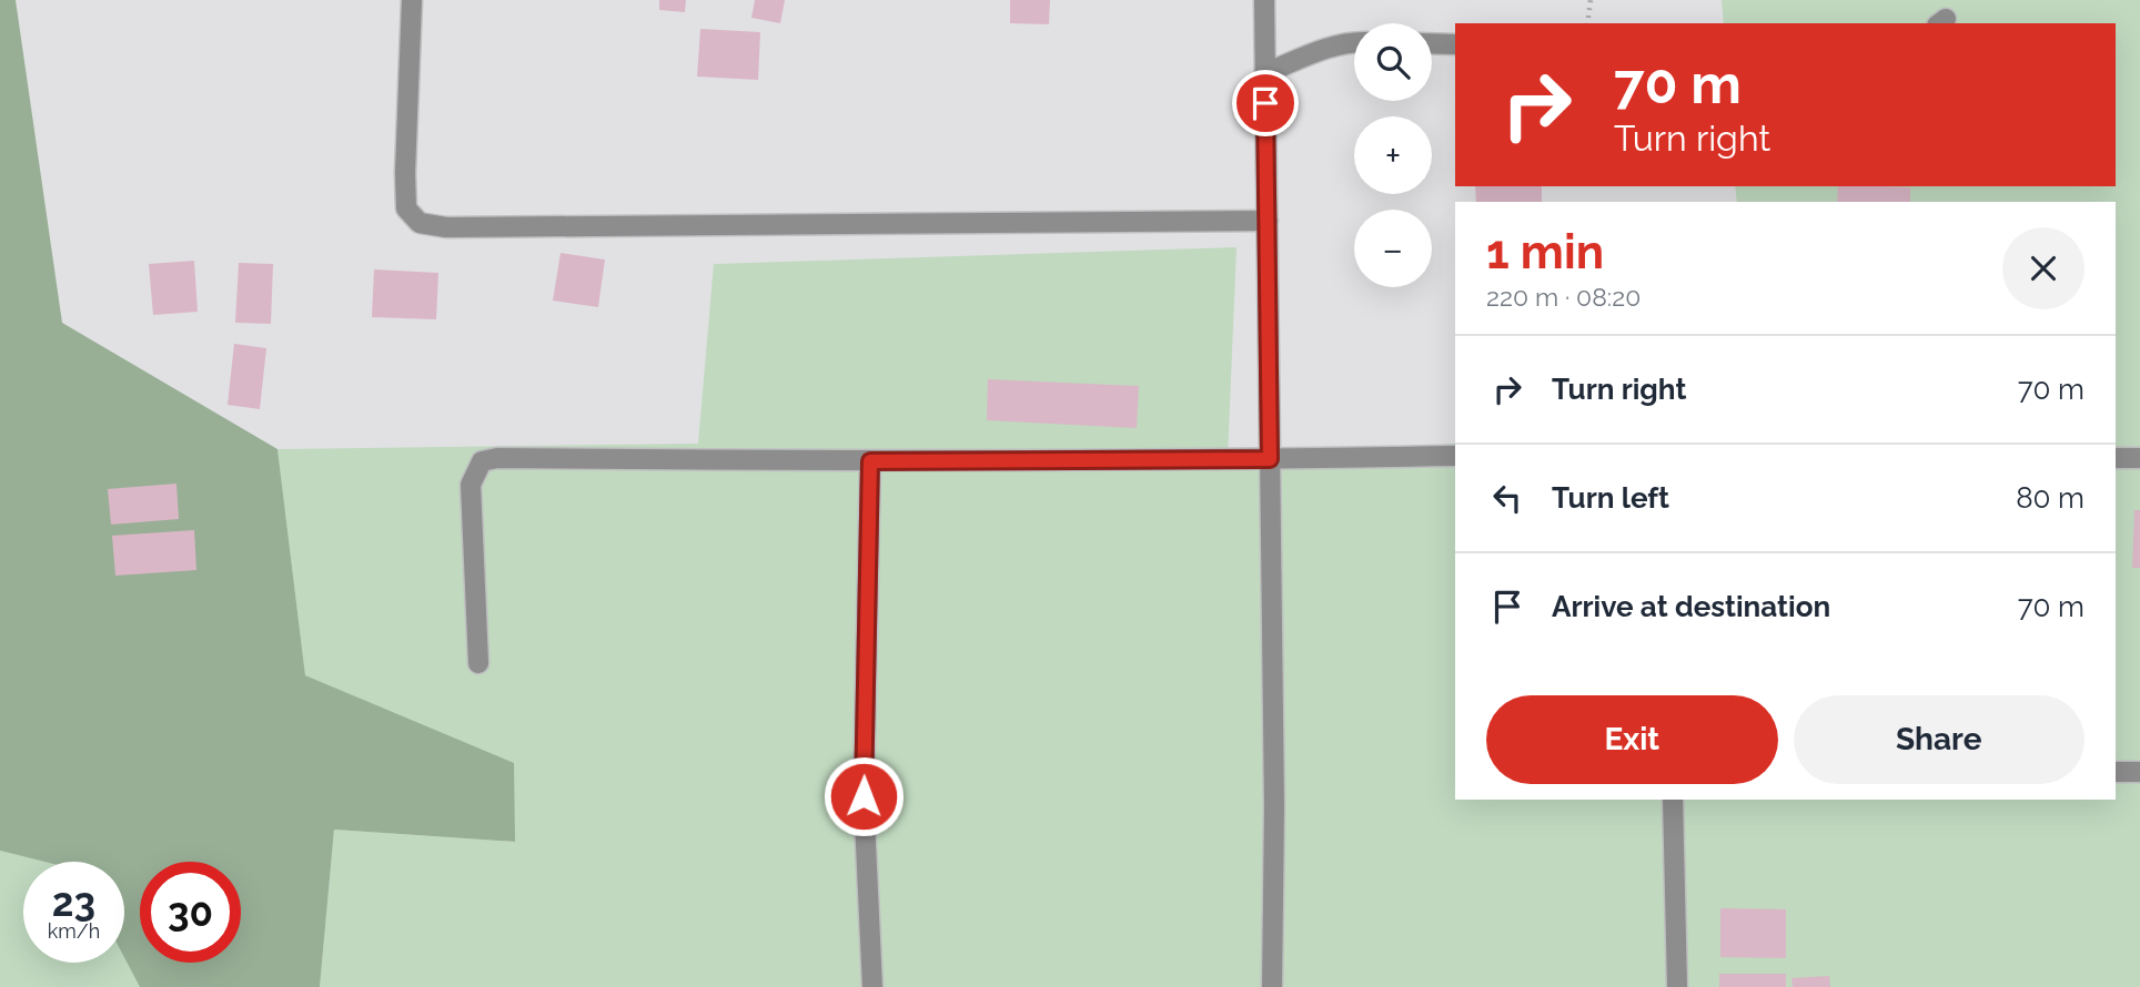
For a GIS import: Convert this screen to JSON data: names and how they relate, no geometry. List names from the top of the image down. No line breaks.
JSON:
{"page":{"map_buttons":["+","−"],"turn":["70 m","Turn right"],"heading":["1 min","220 m · 08:20"],"list":[{"name":"Turn right","value":"70 m"},{"name":"Turn left","value":"80 m"},{"name":"Arrive at destination","value":"70 m"}],"buttons":["Exit","Share"],"speed":"23 km/h","limit":"30"}}
